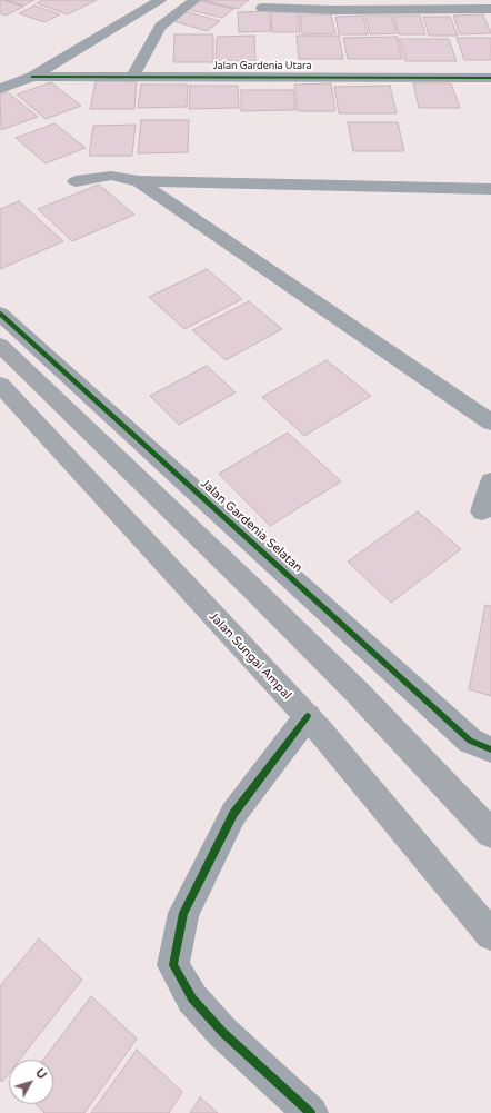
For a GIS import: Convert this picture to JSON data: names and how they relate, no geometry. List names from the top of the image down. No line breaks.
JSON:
{"streets":{"main road":["Jalan Sungai Ampal"],"street":["Jalan Gardenia Utara","Jalan Gardenia Selatan"]},"north":"top right"}
